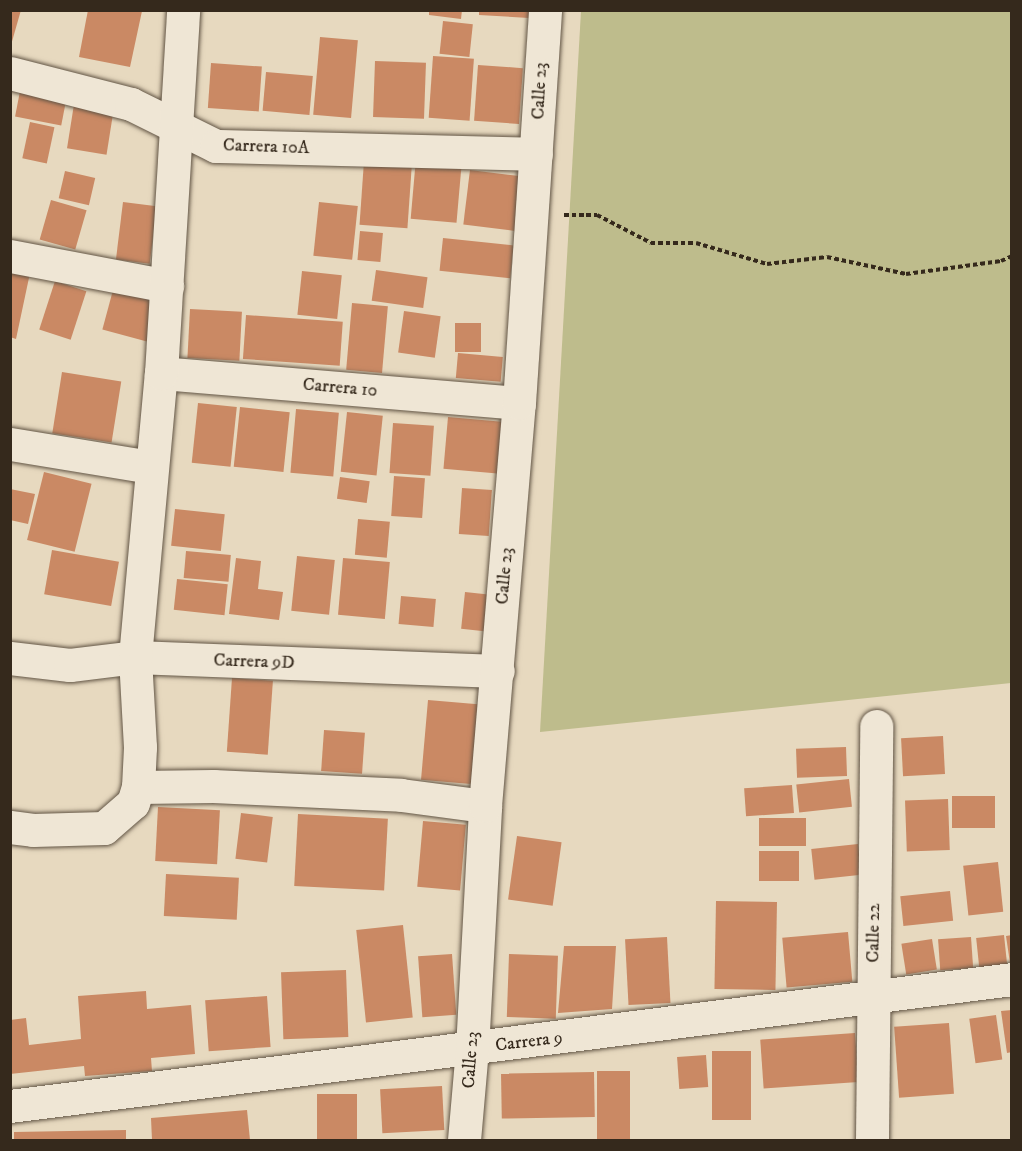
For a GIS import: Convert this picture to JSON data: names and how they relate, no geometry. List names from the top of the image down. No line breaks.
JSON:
{"streets":{"street":["Calle 23","Carrera 10A","Carrera 10","Carrera 9D","Calle 22","Carrera 9"]},"crossings":[["Calle 23","Carrera 10A"],["Calle 23","Carrera 10"],["Calle 23","Carrera 9D"],["Calle 23","Carrera 9"],["Calle 22","Carrera 9"]]}
